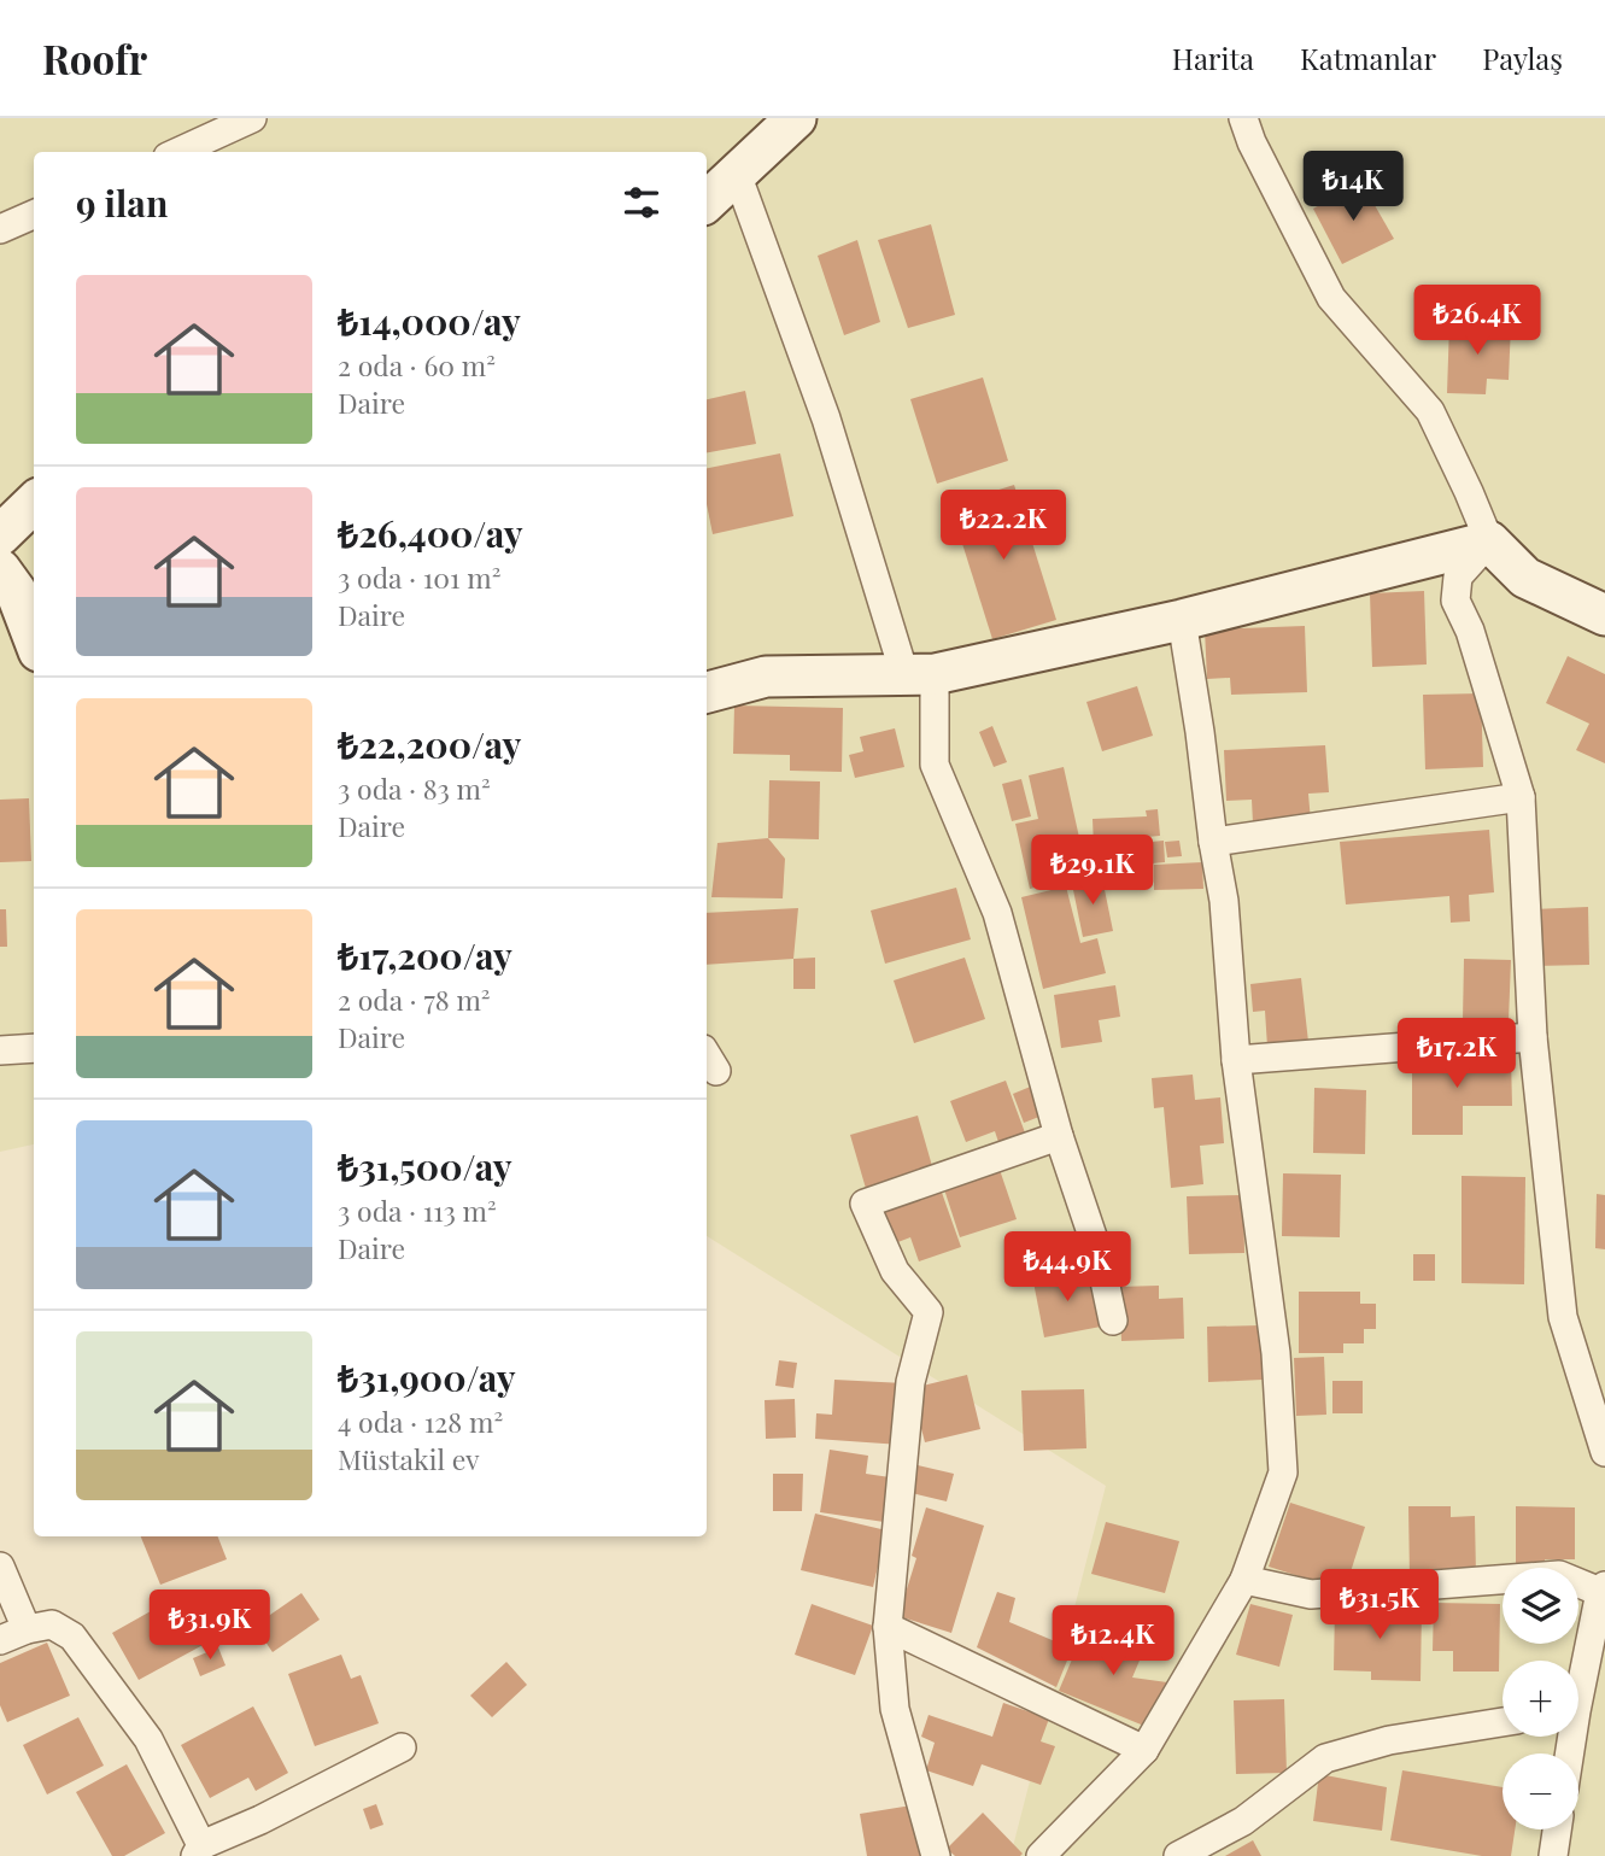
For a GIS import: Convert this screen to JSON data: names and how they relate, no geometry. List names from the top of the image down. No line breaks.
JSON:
{"page":{"header":"Roofr","nav":["Harita","Katmanlar","Paylaş"],"price":["₺14K","₺26.4K","₺22.2K","₺29.1K","₺17.2K","₺44.9K","₺31.5K","₺31.9K","₺12.4K"],"heading":"9 ilan","list":[{"name":"₺14,000/ay","note":"2 oda · 60 m² · Daire"},{"name":"₺26,400/ay","note":"3 oda · 101 m² · Daire"},{"name":"₺22,200/ay","note":"3 oda · 83 m² · Daire"},{"name":"₺17,200/ay","note":"2 oda · 78 m² · Daire"},{"name":"₺31,500/ay","note":"3 oda · 113 m² · Daire"},{"name":"₺31,900/ay","note":"4 oda · 128 m² · Müstakil ev"}],"map_buttons":["+","−"]}}
